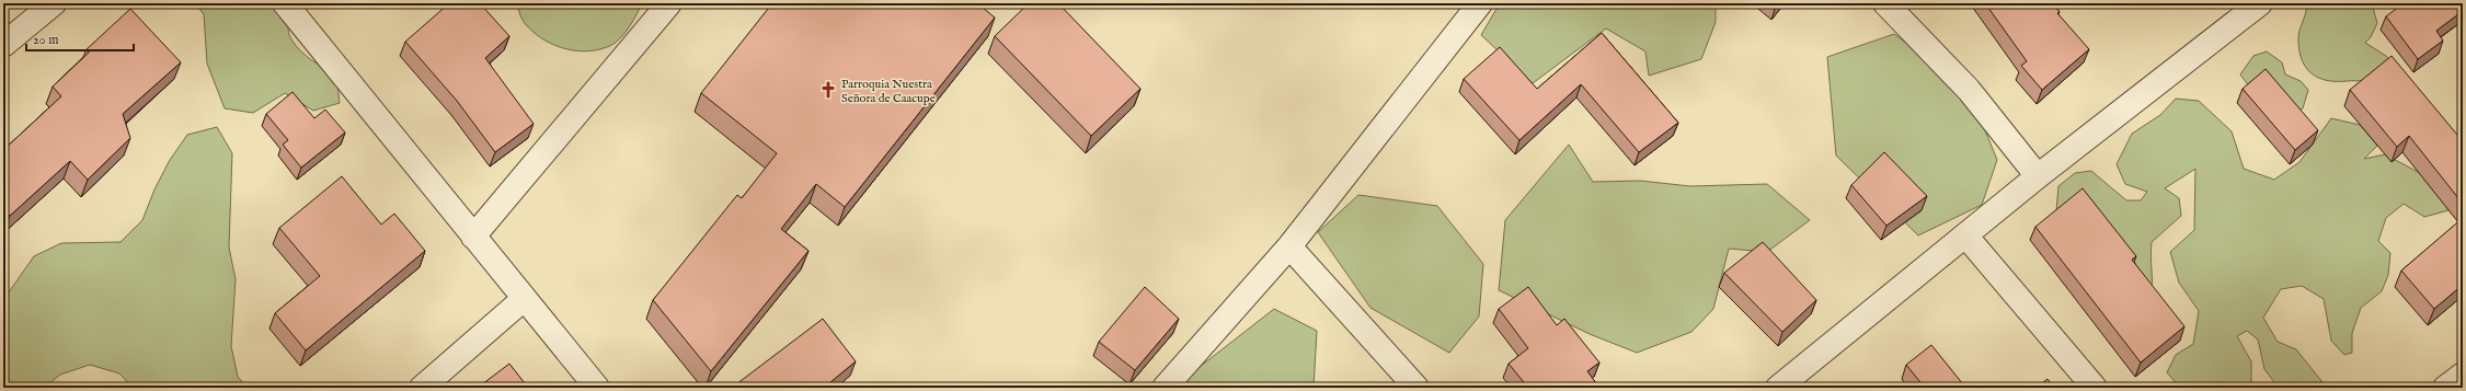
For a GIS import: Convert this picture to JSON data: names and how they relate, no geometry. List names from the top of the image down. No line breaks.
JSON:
{"places":{"church":["Parroquia Nuestra Señora de Caacupe"]},"scale_bar":"20 m"}
